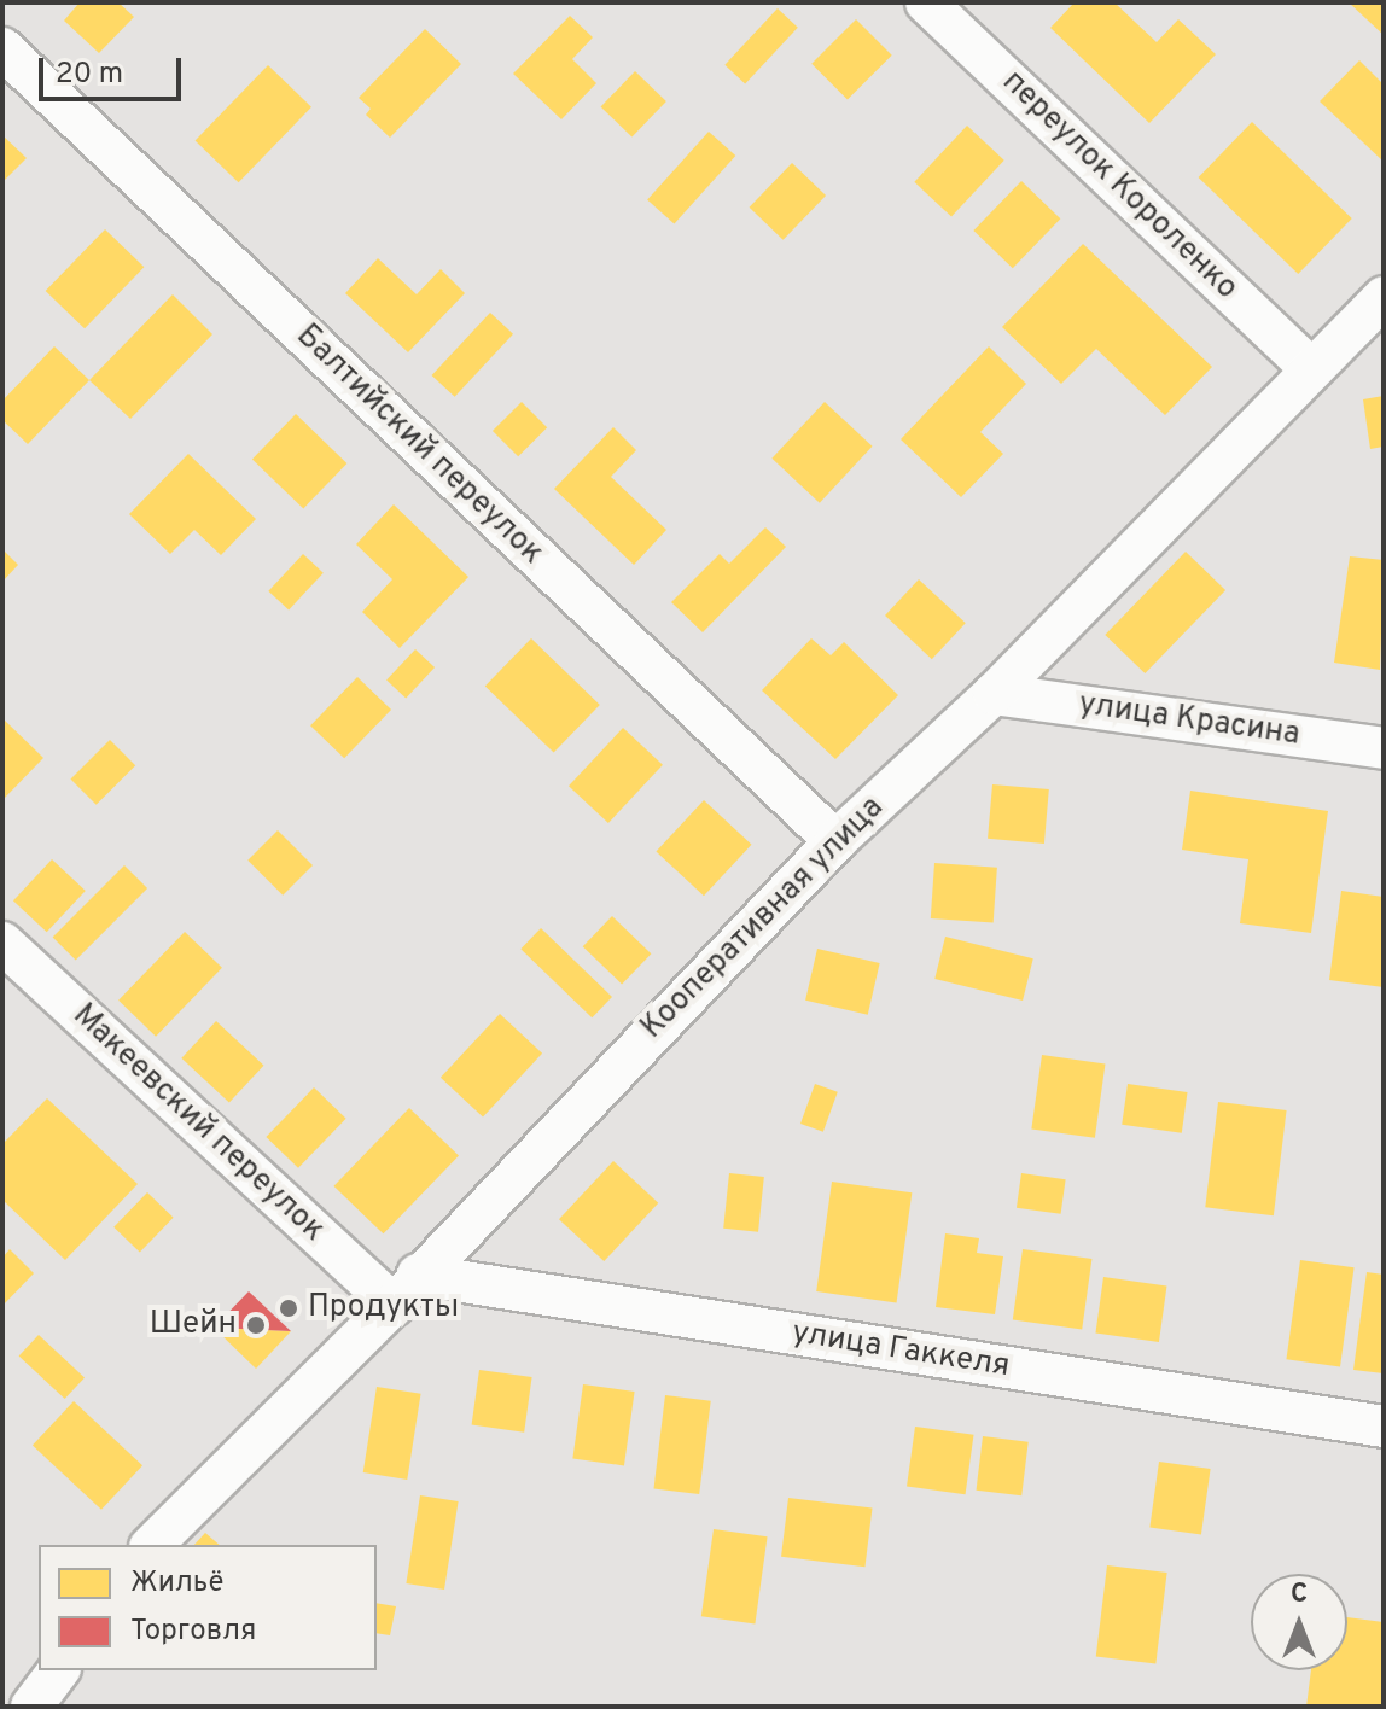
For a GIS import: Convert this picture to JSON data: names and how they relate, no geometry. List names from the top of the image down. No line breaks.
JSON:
{"streets":{"street":["переулок Короленко","Балтийский переулок","улица Красина","Кооперативная улица","Макеевский переулок","улица Гаккеля"]},"crossings":[["переулок Короленко","Кооперативная улица"],["Балтийский переулок","Кооперативная улица"],["улица Красина","Кооперативная улица"],["Кооперативная улица","Макеевский переулок"],["Кооперативная улица","улица Гаккеля"],["Макеевский переулок","улица Гаккеля"]],"places":["Продукты","Шейн"],"legend":["Жильё","Торговля"],"scale_bar":"20 m","north":"top"}
